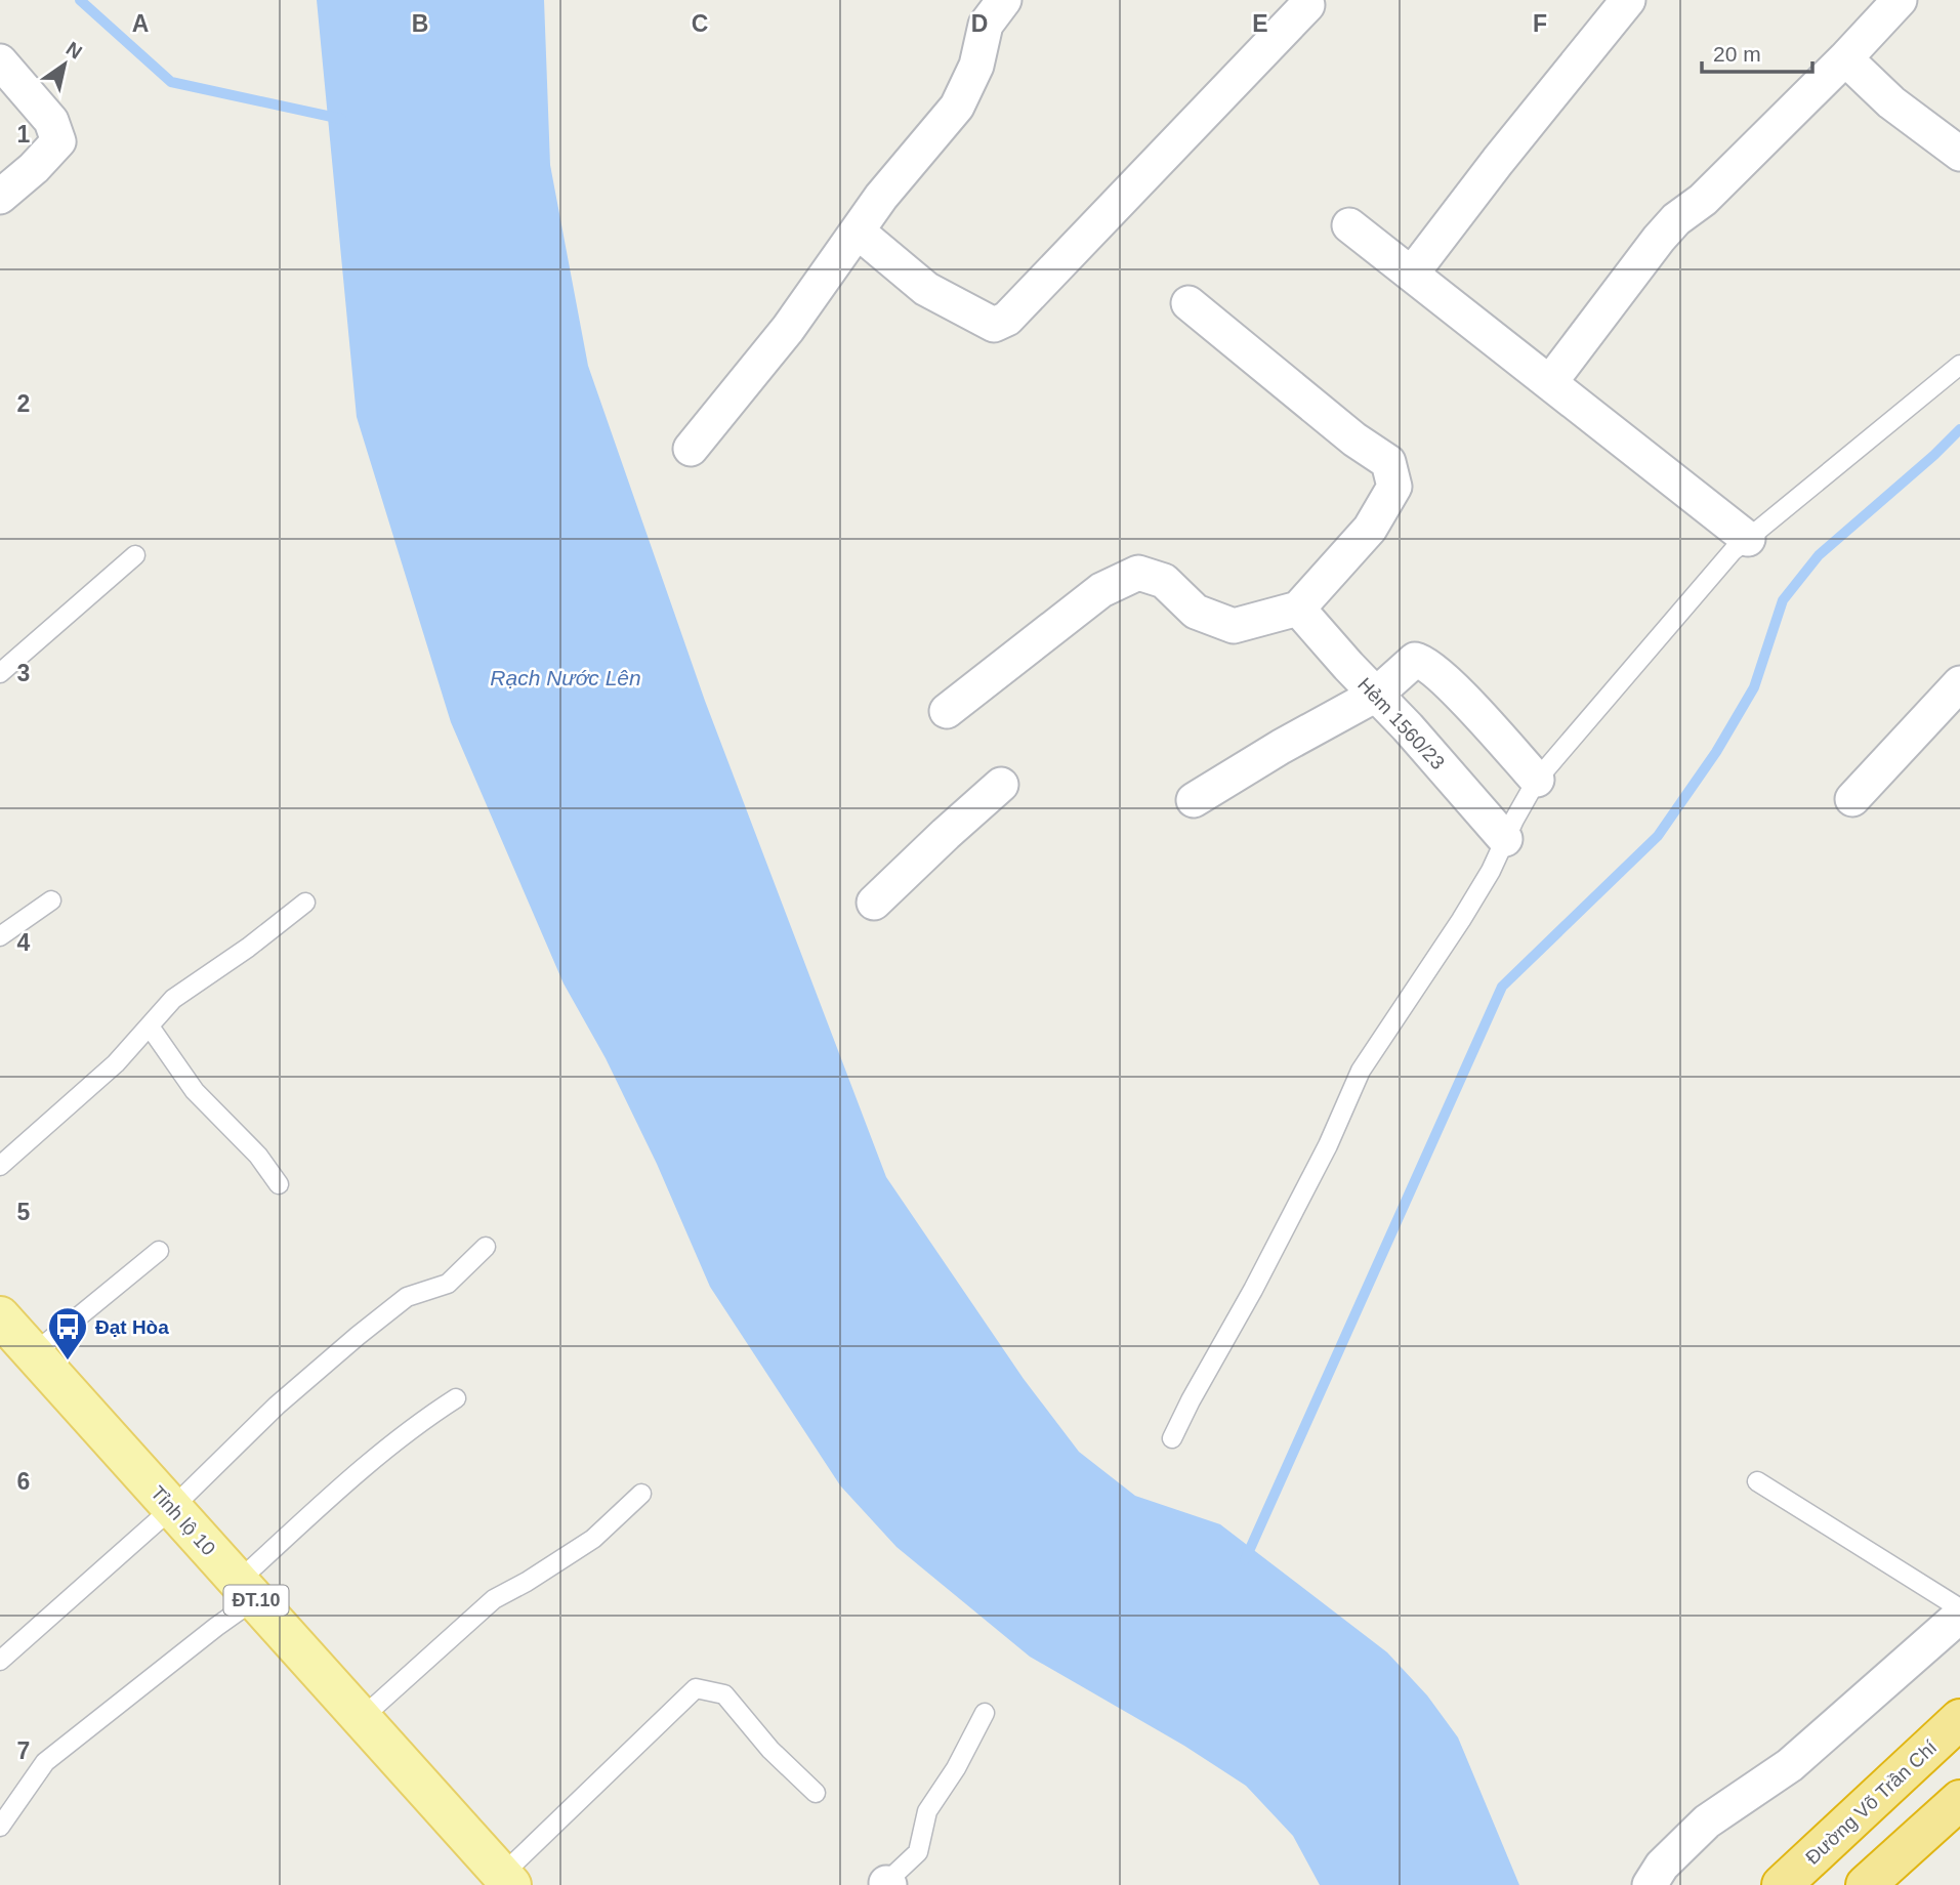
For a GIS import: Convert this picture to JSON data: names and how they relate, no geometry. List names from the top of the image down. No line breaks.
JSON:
{"streets":{"highway":["Đường Võ Trần Chí"],"main road":["Tỉnh lộ 10","ĐT.10"],"street":["Hẻm 1560/23"]},"water":["Rạch Nước Lên"],"places":{"bus stop":["Đạt Hòa"]},"scale_bar":"20 m","north":"top right","grid":{"columns":["A","B","C","D","E","F"],"rows":["1","2","3","4","5","6","7"]}}
